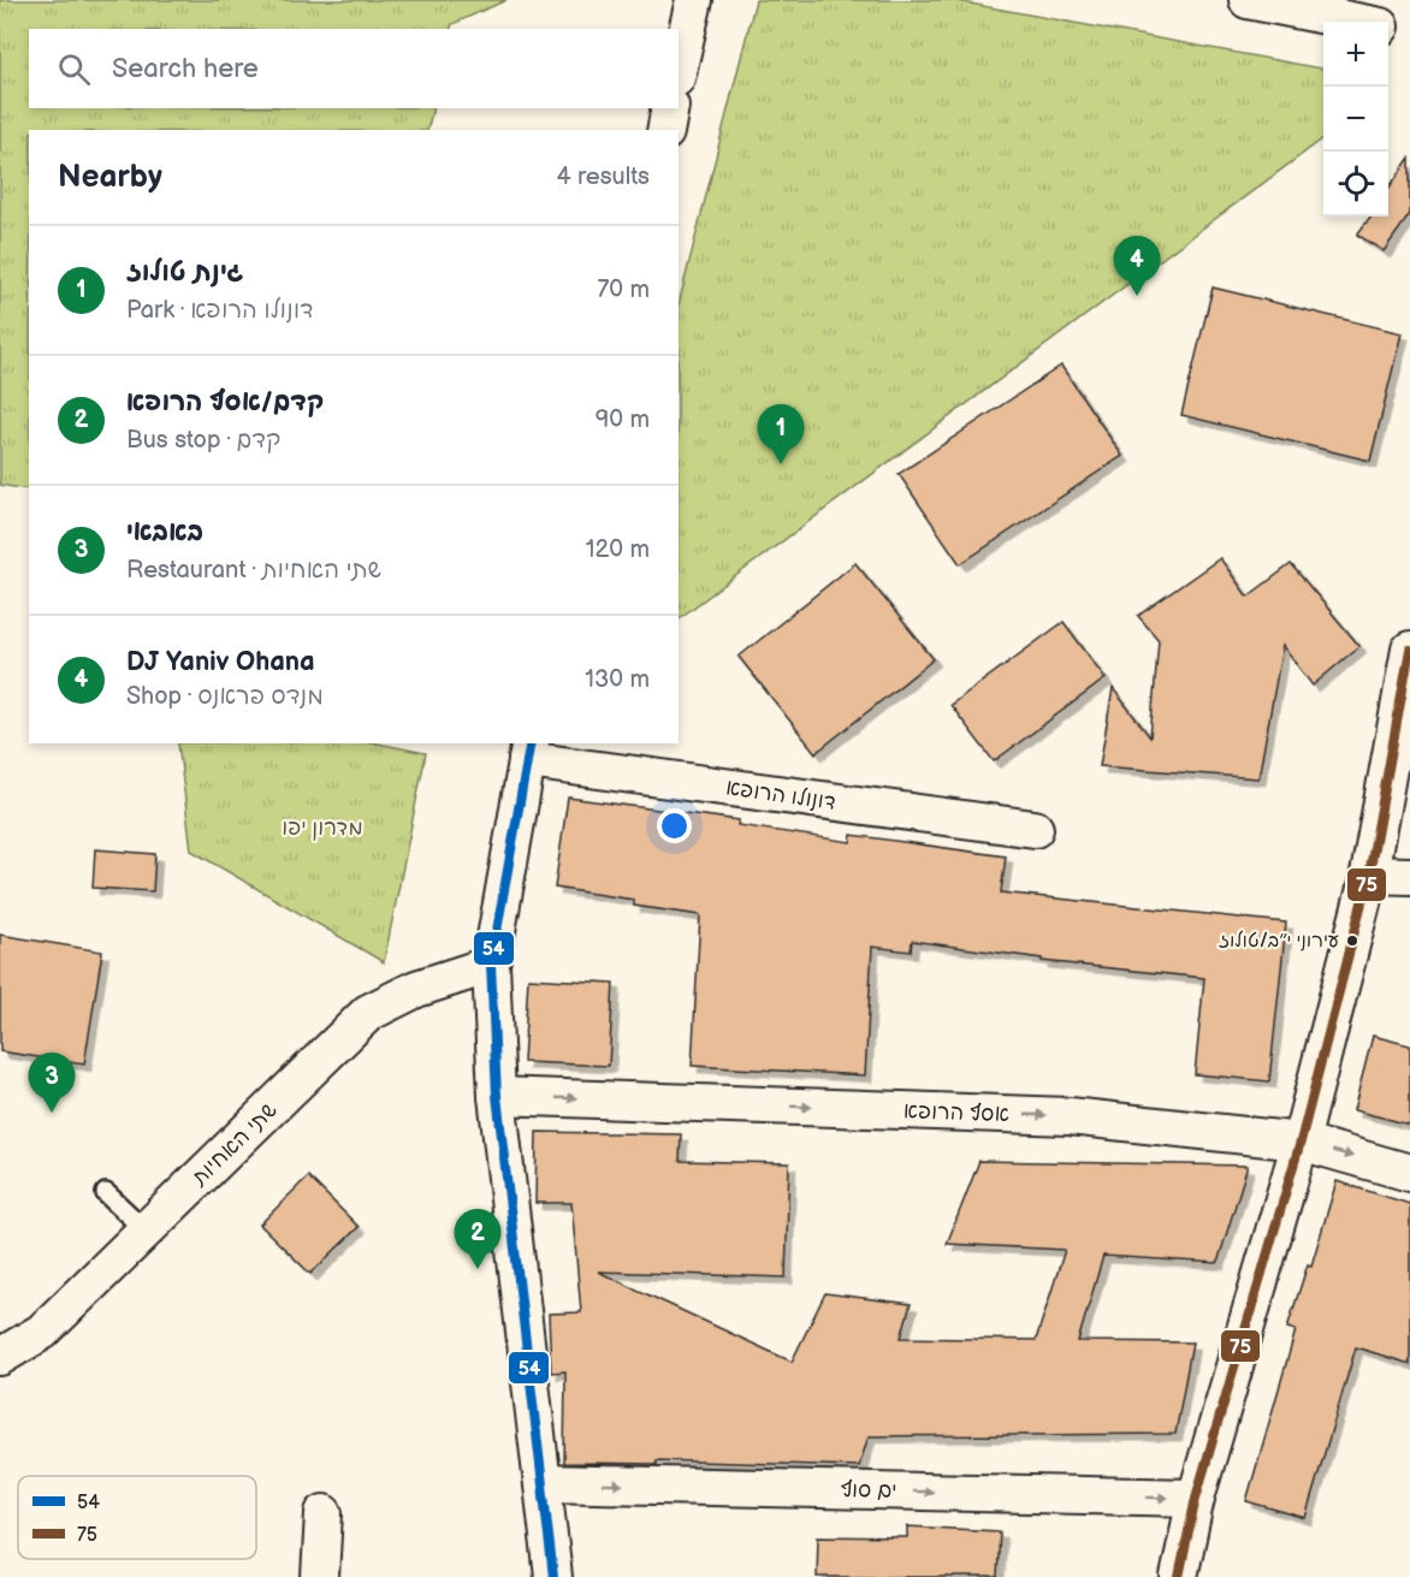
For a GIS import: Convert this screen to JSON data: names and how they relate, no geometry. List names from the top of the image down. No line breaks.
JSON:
{"streets":{"street":["דונולו הרופא","אסף הרופא","שתי האחיות","ים סוף"]},"one_way":["אסף הרופא","ים סוף"],"parks":["מדרון יפו"],"places":["עירוני י״ב/טולוז"],"lines":["transit line 75","transit line 54"],"legend":["54","75"],"page":{"map_buttons":["+","−"],"search":"Search here","heading":["Nearby","4 results"],"list":[{"mark":"1","name":"גינת טולוז","note":"Park · דונולו הרופא","value":"70 m"},{"mark":"2","name":"קדם/אסף הרופא","note":"Bus stop · קדם","value":"90 m"},{"mark":"3","name":"באבאי","note":"Restaurant · שתי האחיות","value":"120 m"},{"mark":"4","name":"DJ Yaniv Ohana","note":"Shop · מנדס פראנס","value":"130 m"}],"pins":["4","1","3","2"]}}
